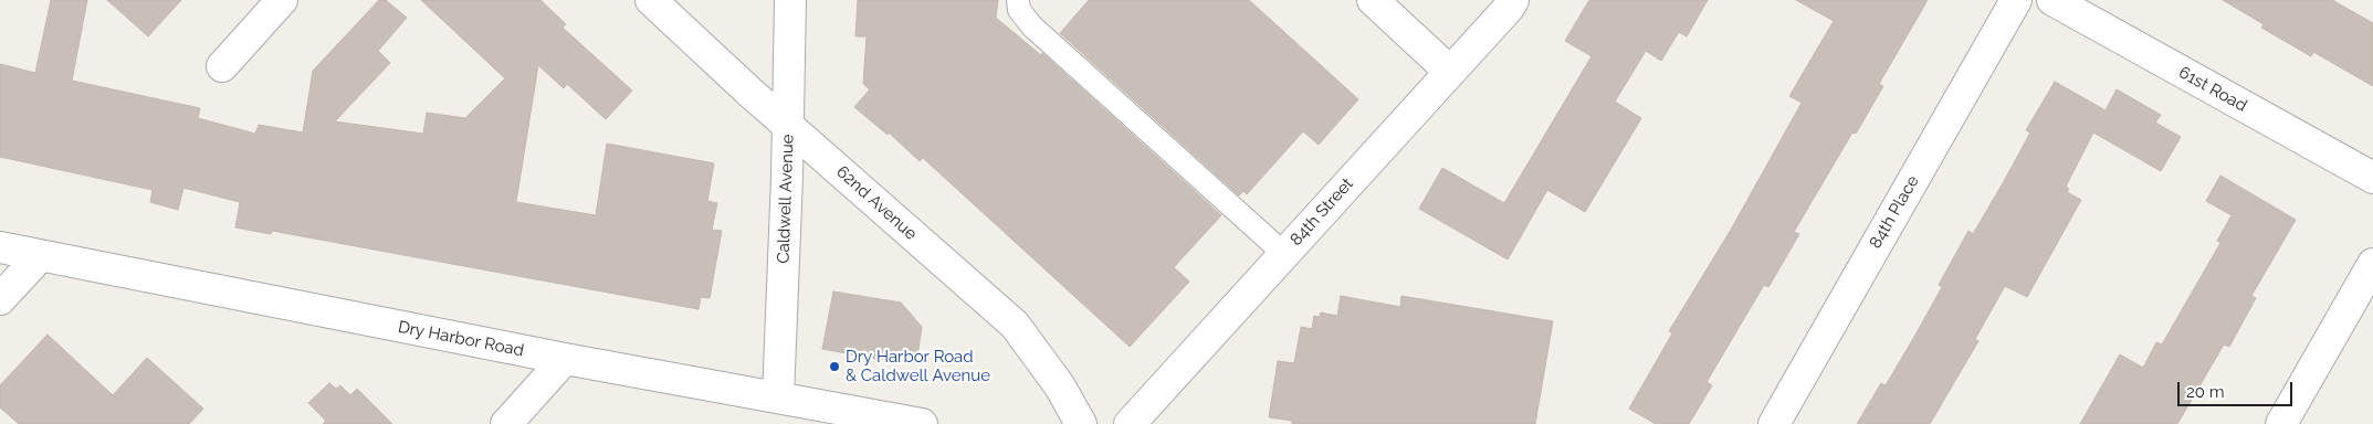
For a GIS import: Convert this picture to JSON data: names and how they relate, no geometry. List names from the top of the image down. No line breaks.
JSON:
{"streets":{"street":["61st Road","Caldwell Avenue","62nd Avenue","84th Street","84th Place","Dry Harbor Road"]},"crossings":[["Caldwell Avenue","62nd Avenue"],["Caldwell Avenue","Dry Harbor Road"]],"places":["Dry Harbor Road & Caldwell Avenue"],"scale_bar":"20 m"}
